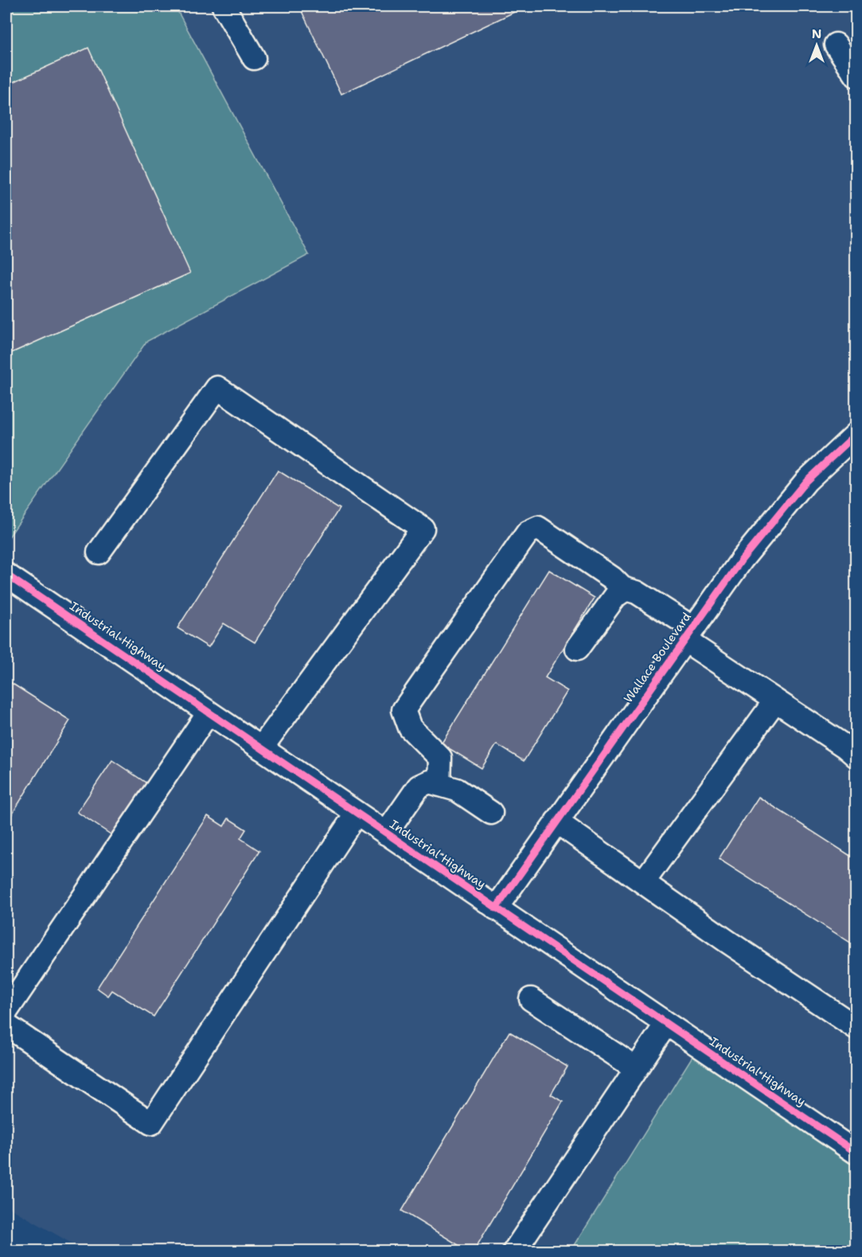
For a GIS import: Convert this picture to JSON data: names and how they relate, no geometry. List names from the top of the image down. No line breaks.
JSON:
{"streets":{"street":["Industrial Highway","Wallace Boulevard"]},"crossings":[["Industrial Highway","Wallace Boulevard"]],"north":"top"}
